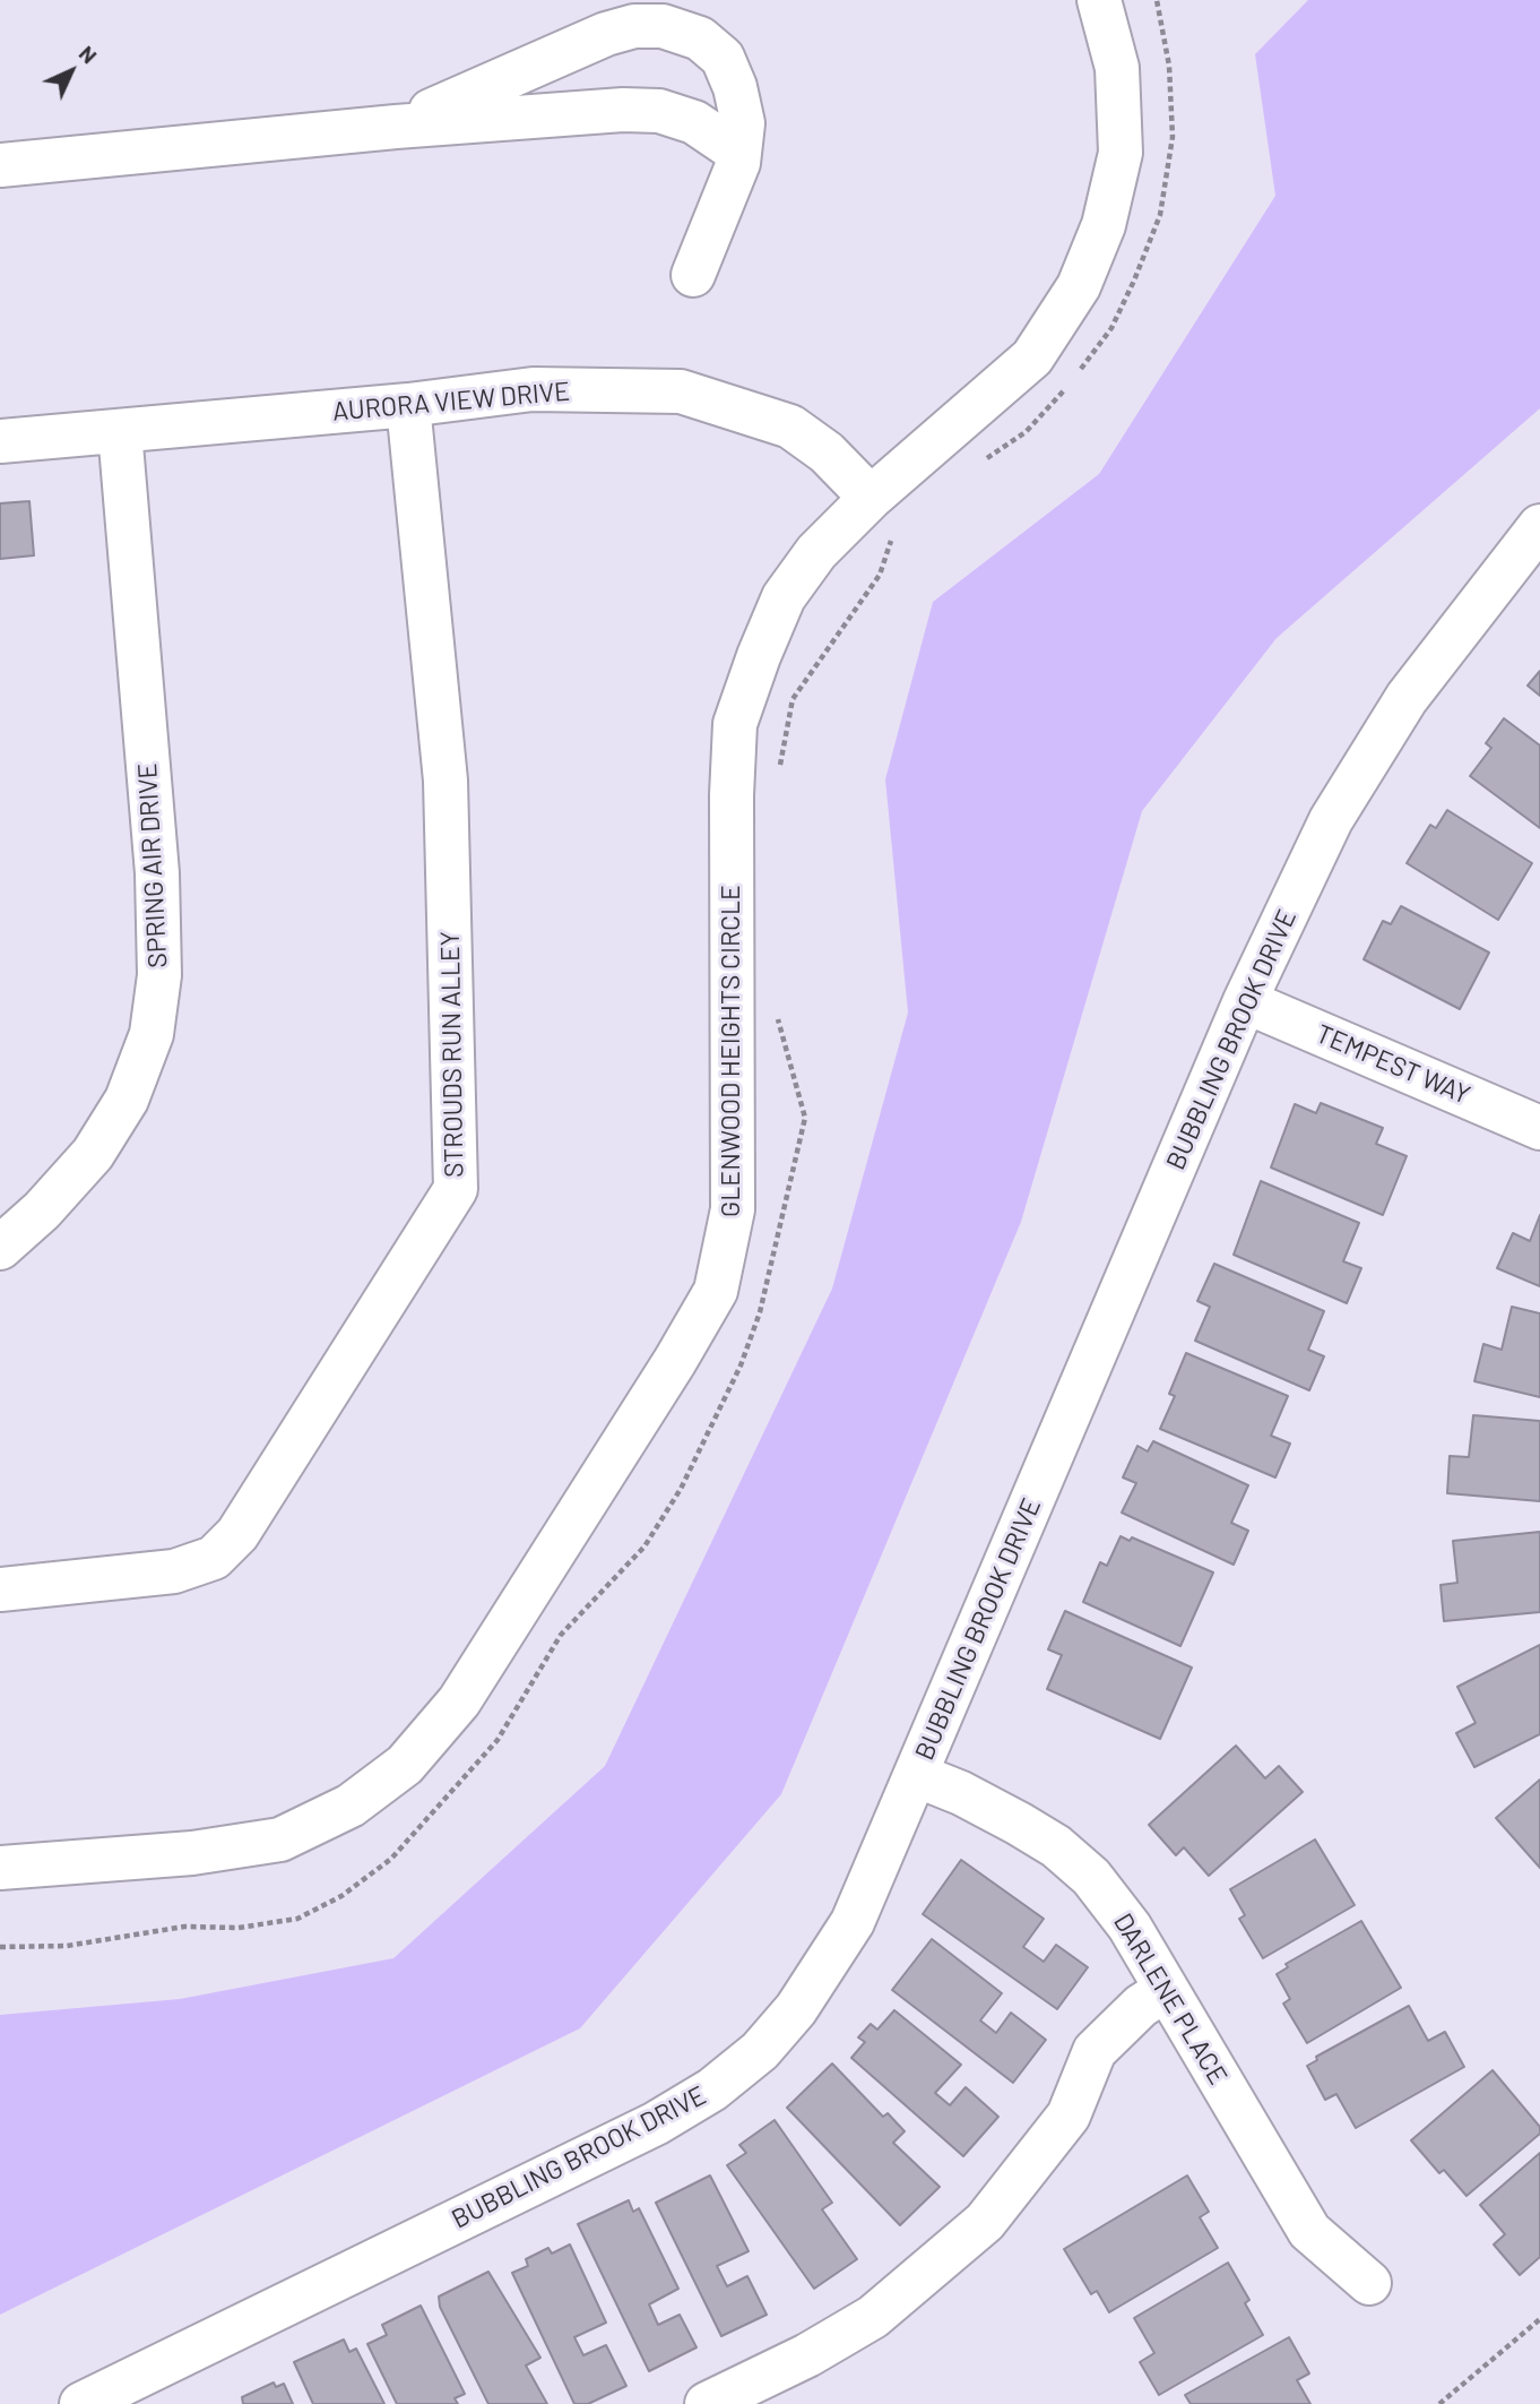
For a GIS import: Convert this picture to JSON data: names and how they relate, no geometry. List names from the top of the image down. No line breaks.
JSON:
{"streets":{"street":["AURORA VIEW DRIVE","SPRING AIR DRIVE","BUBBLING BROOK DRIVE","GLENWOOD HEIGHTS CIRCLE","STROUDS RUN ALLEY","TEMPEST WAY","DARLENE PLACE"]},"crossings":[["AURORA VIEW DRIVE","SPRING AIR DRIVE"],["AURORA VIEW DRIVE","GLENWOOD HEIGHTS CIRCLE"],["AURORA VIEW DRIVE","STROUDS RUN ALLEY"],["BUBBLING BROOK DRIVE","TEMPEST WAY"],["BUBBLING BROOK DRIVE","DARLENE PLACE"]],"north":"top right"}
